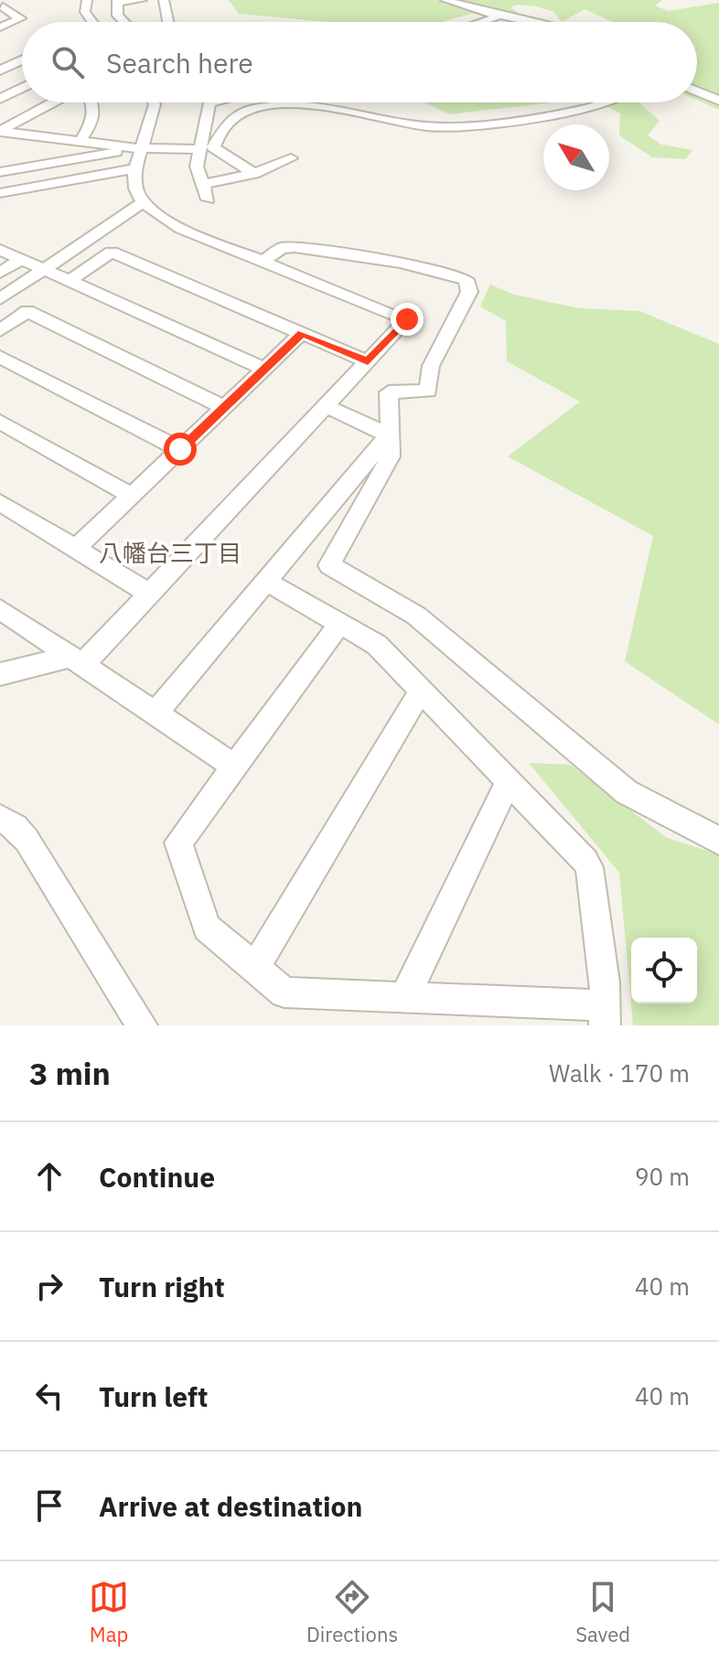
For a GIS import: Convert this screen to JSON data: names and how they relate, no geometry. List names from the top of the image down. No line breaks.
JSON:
{"districts":["八幡台三丁目"],"north":"top left","page":{"search":"Search here","heading":["3 min","Walk · 170 m"],"list":[["Continue","90 m"],["Turn right","40 m"],["Turn left","40 m"],"Arrive at destination"],"nav":["Map","Directions","Saved"]}}
